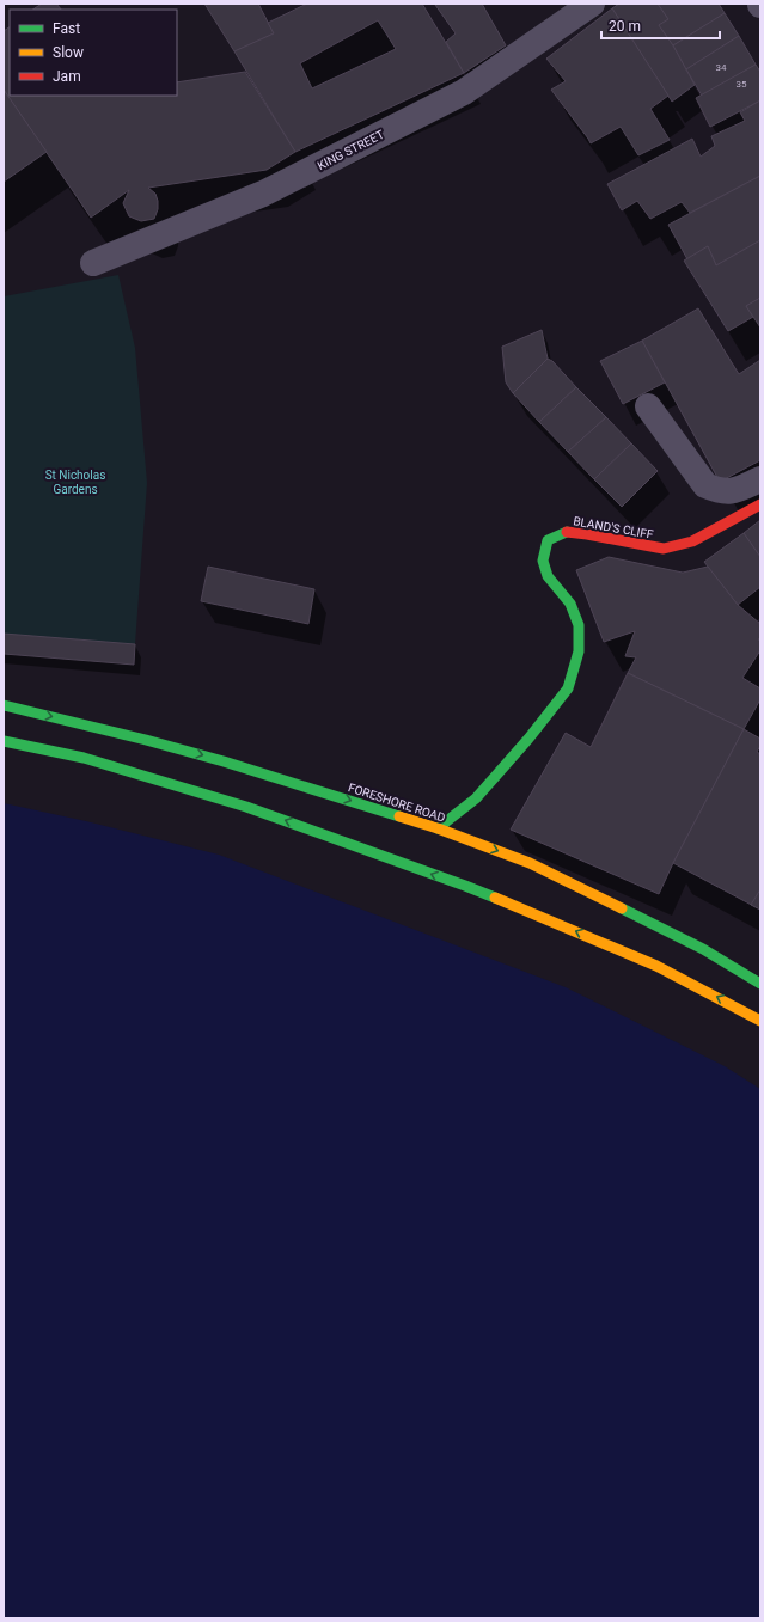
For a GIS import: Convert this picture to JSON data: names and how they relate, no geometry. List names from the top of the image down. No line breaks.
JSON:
{"streets":{"street":["KING STREET","BLAND'S CLIFF","FORESHORE ROAD"]},"crossings":[["BLAND'S CLIFF","FORESHORE ROAD"]],"parks":["St Nicholas Gardens"],"house_numbers":["34","35"],"legend":["Fast","Slow","Jam"],"scale_bar":"20 m"}
